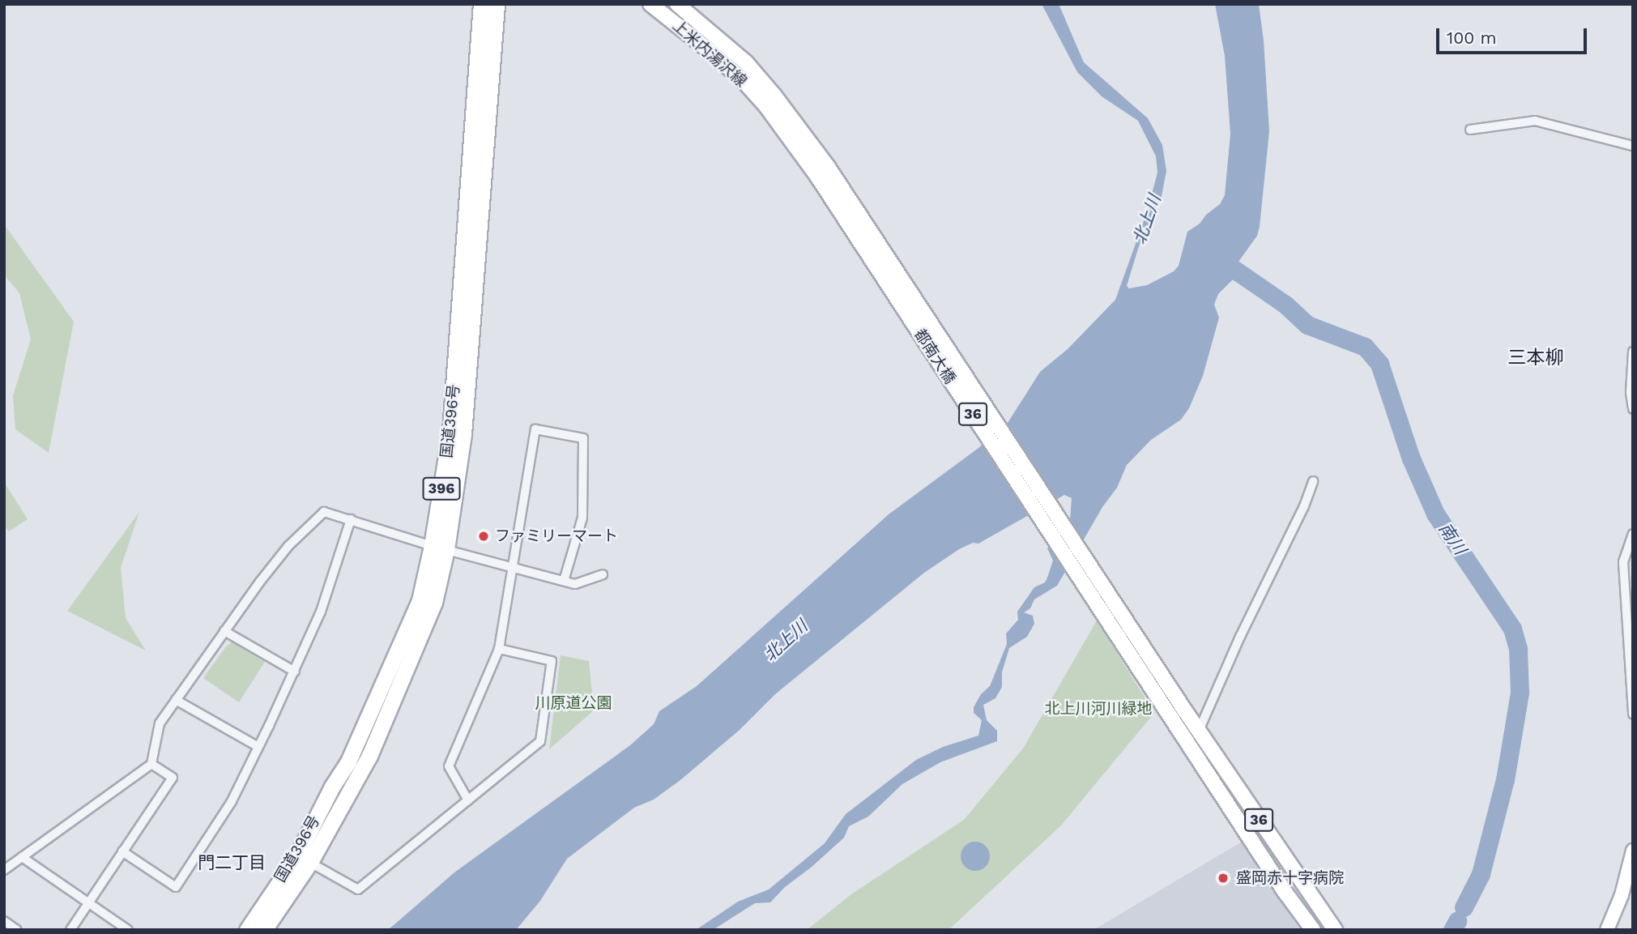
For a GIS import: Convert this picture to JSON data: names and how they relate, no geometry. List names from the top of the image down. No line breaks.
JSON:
{"streets":{"highway":["国道396号","396"],"main road":["上米内湯沢線","都南大橋","36"]},"crossings":[["上米内湯沢線","都南大橋"],["都南大橋","36"]],"districts":["三本柳","門二丁目"],"water":["北上川","南川"],"parks":["川原道公園","北上川河川緑地"],"places":["ファミリーマート","盛岡赤十字病院"],"scale_bar":"100 m"}
